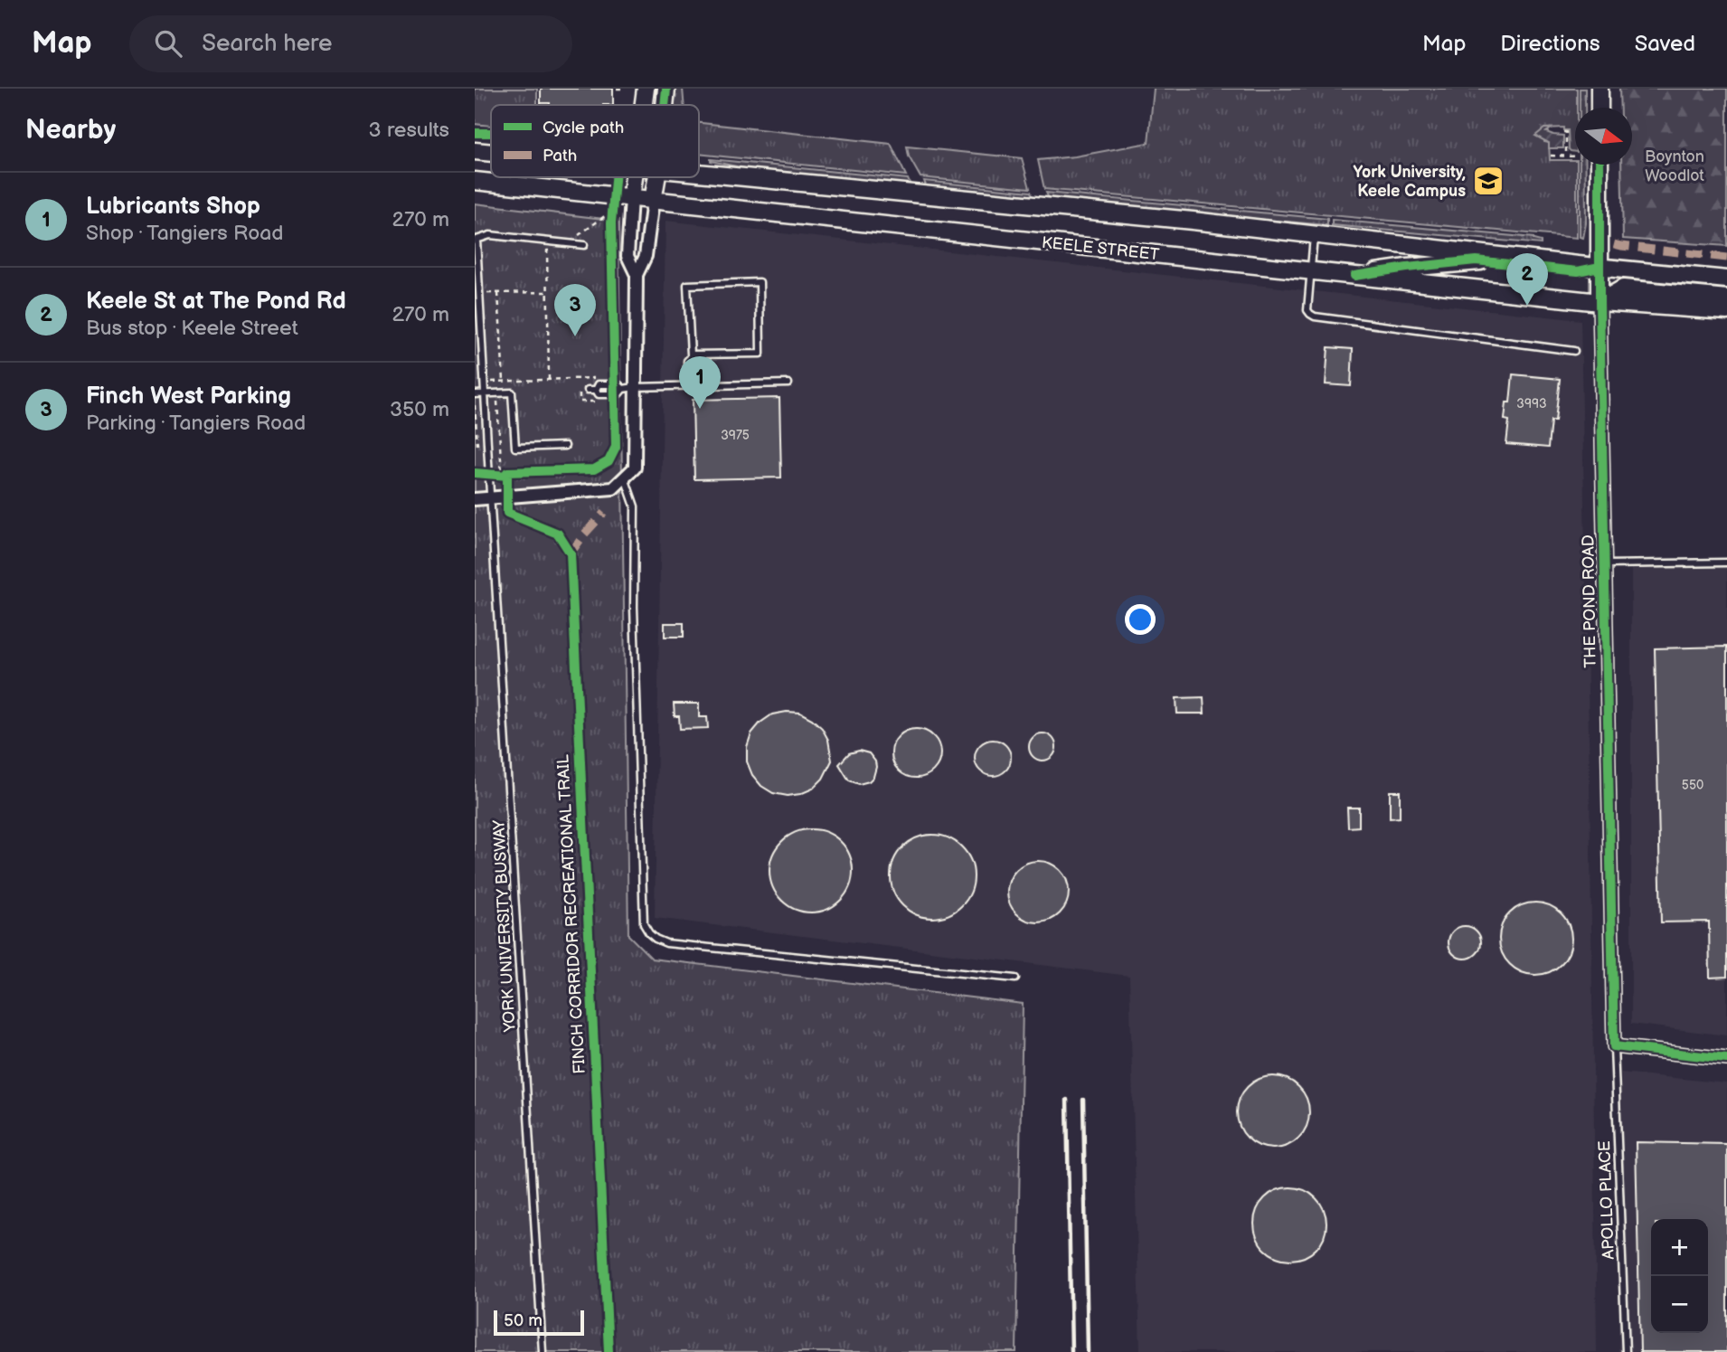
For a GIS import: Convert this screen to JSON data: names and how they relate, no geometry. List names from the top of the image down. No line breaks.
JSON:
{"streets":{"main road":["KEELE STREET","THE POND ROAD"],"lane":["YORK UNIVERSITY BUSWAY","APOLLO PLACE"],"cycle path":["FINCH CORRIDOR RECREATIONAL TRAIL"]},"crossings":[["KEELE STREET","THE POND ROAD"],["THE POND ROAD","APOLLO PLACE"]],"parks":["Boynton Woodlot"],"places":{"school or university":["York University, Keele Campus"]},"house_numbers":["3993","3975","550"],"legend":["Cycle path","Path"],"scale_bar":"50 m","north":"right","page":{"header":"Map","search":"Search here","nav":["Map","Directions","Saved"],"heading":["Nearby","3 results"],"list":[{"mark":"1","name":"Lubricants Shop","note":"Shop · Tangiers Road","value":"270 m"},{"mark":"2","name":"Keele St at The Pond Rd","note":"Bus stop · Keele Street","value":"270 m"},{"mark":"3","name":"Finch West Parking","note":"Parking · Tangiers Road","value":"350 m"}],"pins":["2","3","1"],"map_buttons":["+","−"],"scale":"50 m"}}
